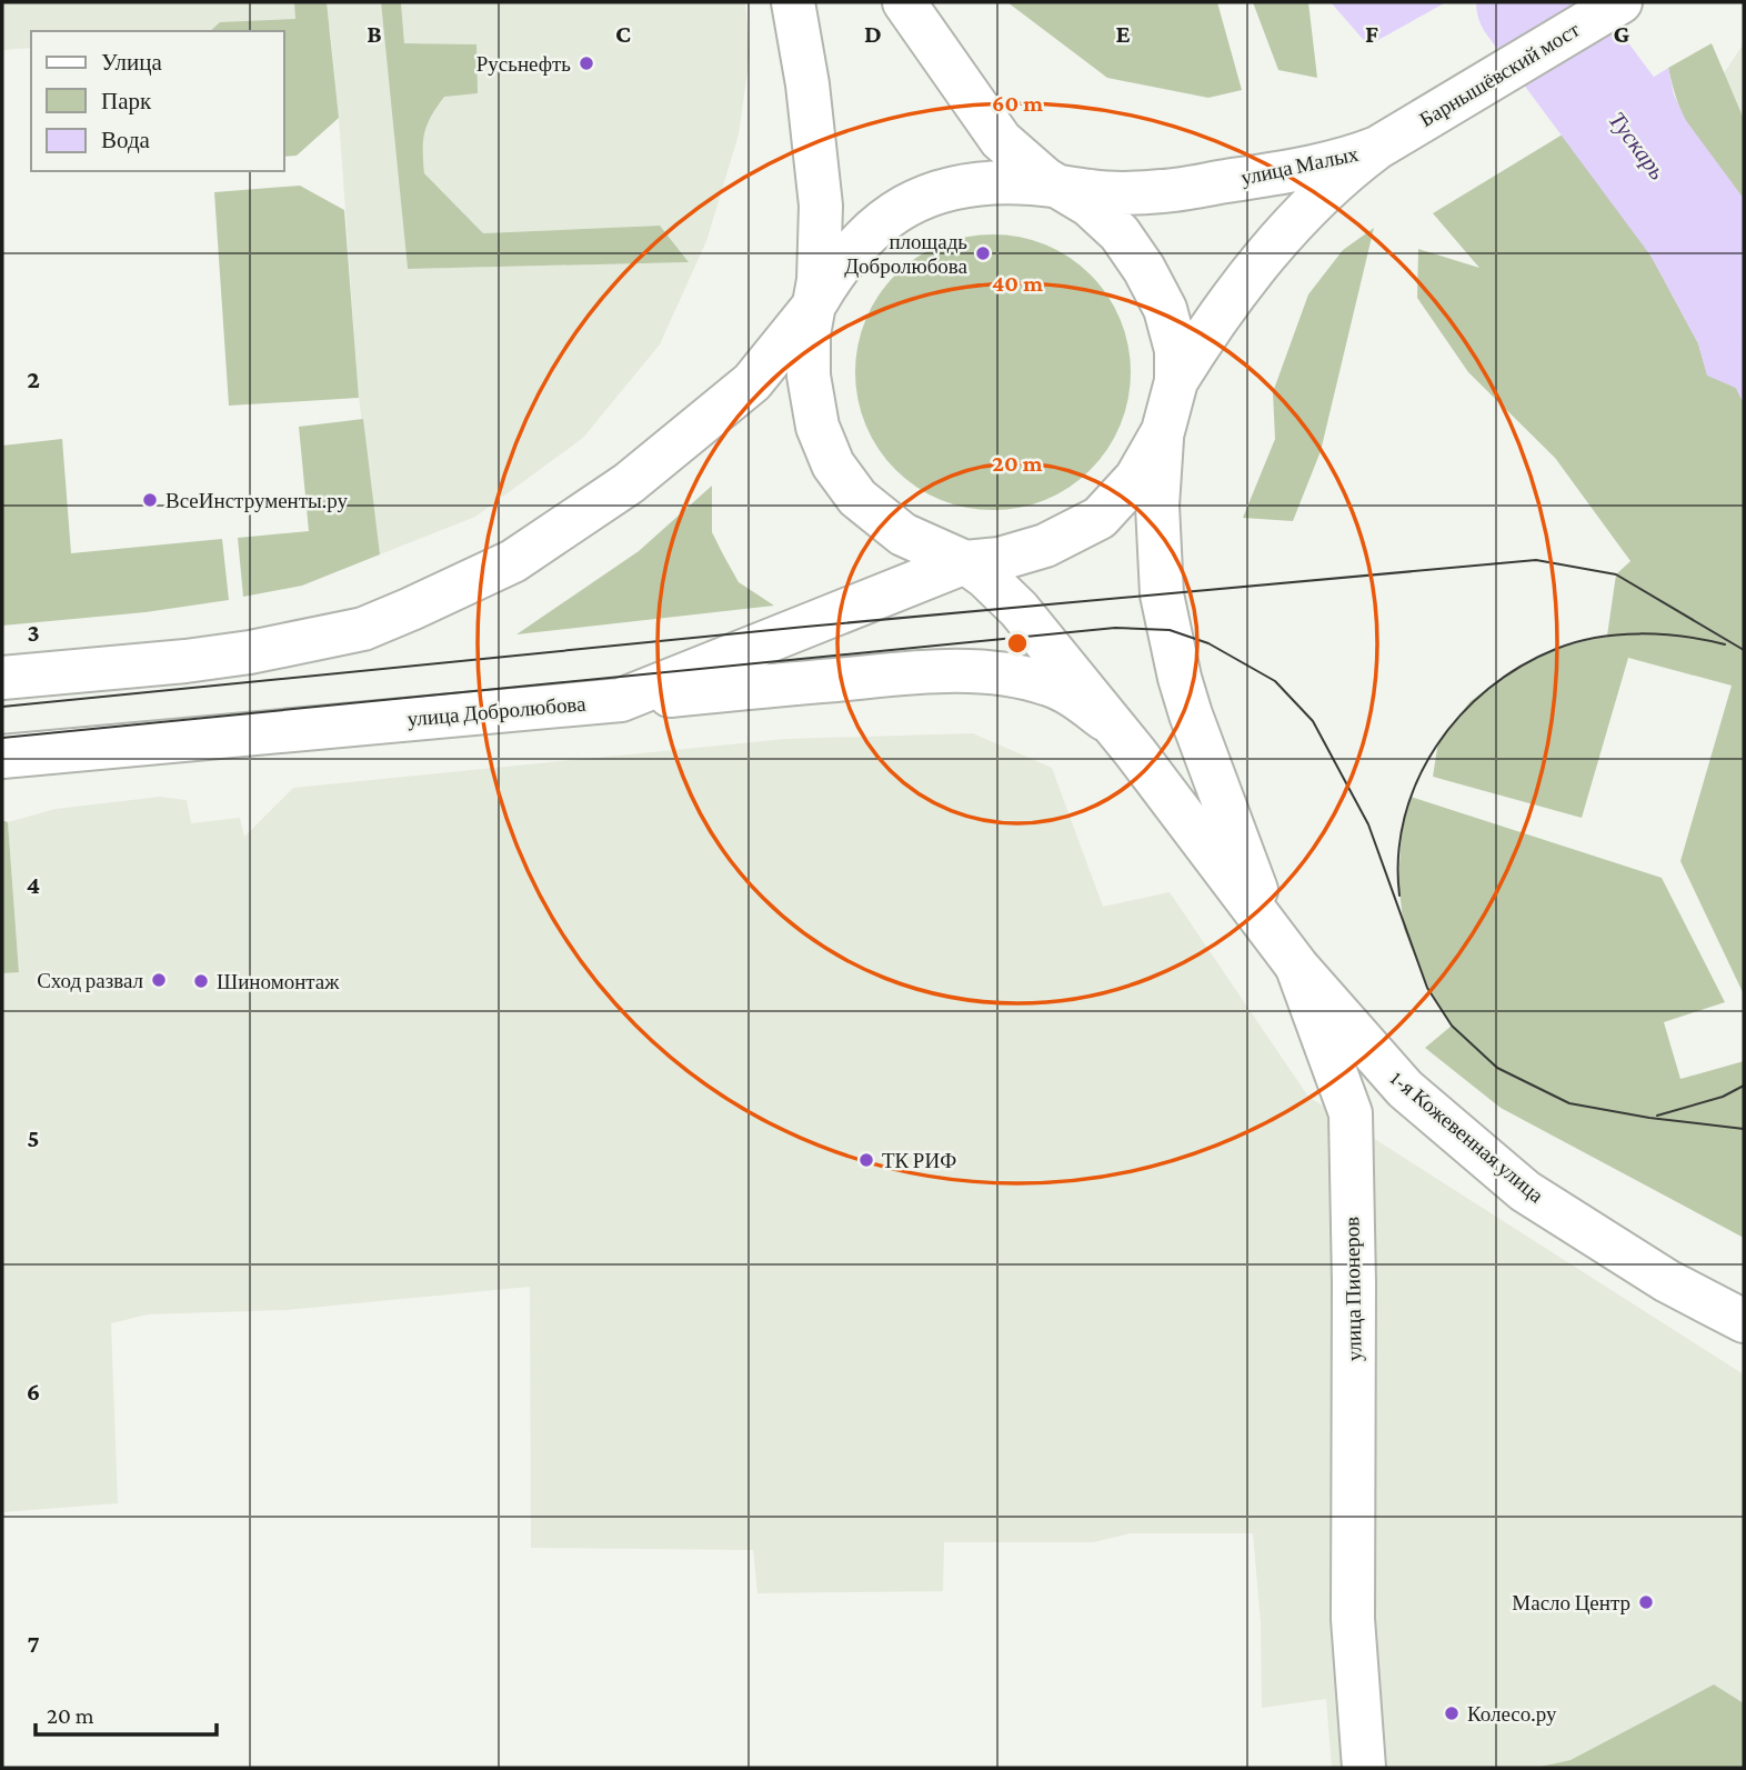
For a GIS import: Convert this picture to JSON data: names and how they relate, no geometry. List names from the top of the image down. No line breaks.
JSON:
{"streets":{"main road":["Барнышёвский мост","улица Малых","улица Добролюбова","1-я Кожевенная улица","улица Пионеров"]},"crossings":[["Барнышёвский мост","улица Малых"],["улица Добролюбова","1-я Кожевенная улица"],["1-я Кожевенная улица","улица Пионеров"]],"water":["Тускарь"],"places":["Русьнефть","площадь Добролюбова","ВсеИнструменты.ру","Сход развал","Шиномонтаж","ТК РИФ","Масло Центр","Колесо.ру"],"legend":["Улица","Парк","Вода"],"scale_bar":"20 m","grid":{"columns":["B","C","D","E","F","G"],"rows":["2","3","4","5","6","7"]},"rings":["60 m","40 m","20 m"]}
